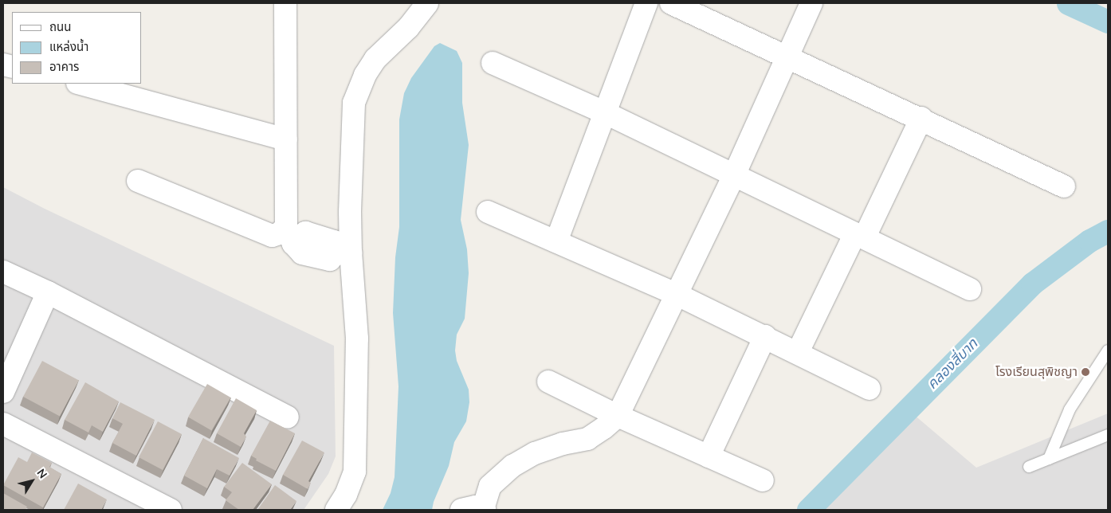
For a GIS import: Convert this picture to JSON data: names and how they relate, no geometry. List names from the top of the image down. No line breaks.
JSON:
{"water":["คลองสี่บาท"],"places":["โรงเรียนสุพิชญา"],"legend":["ถนน","แหล่งน้ำ","อาคาร"],"north":"top right"}
